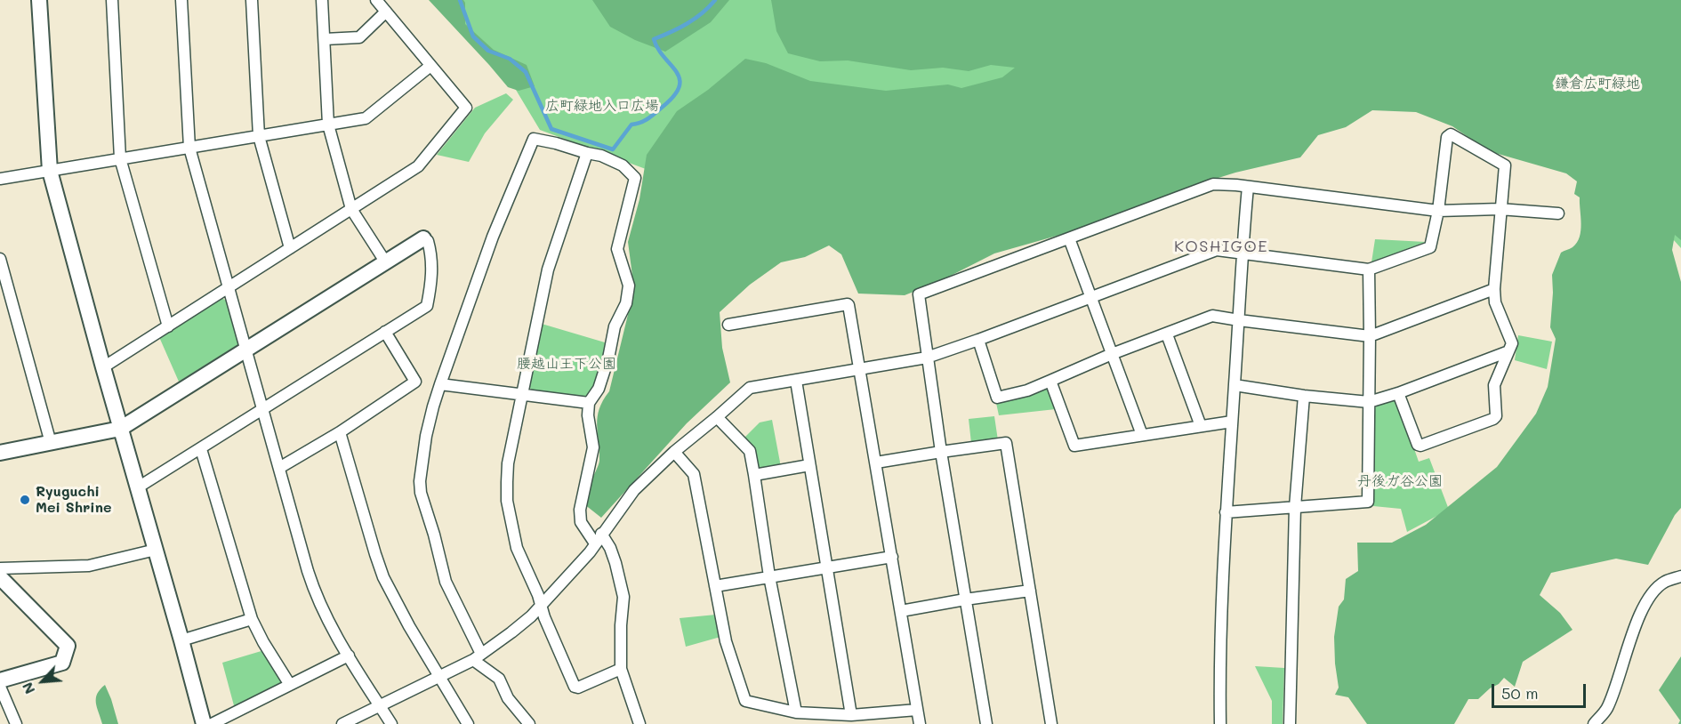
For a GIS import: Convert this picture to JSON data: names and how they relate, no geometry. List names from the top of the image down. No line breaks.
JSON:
{"districts":["KOSHIGOE"],"parks":["鎌倉広町緑地","広町緑地入口広場","腰越山王下公園","丹後ガ谷公園"],"places":["Ryuguchi Mei Shrine"],"scale_bar":"50 m","north":"bottom left"}
